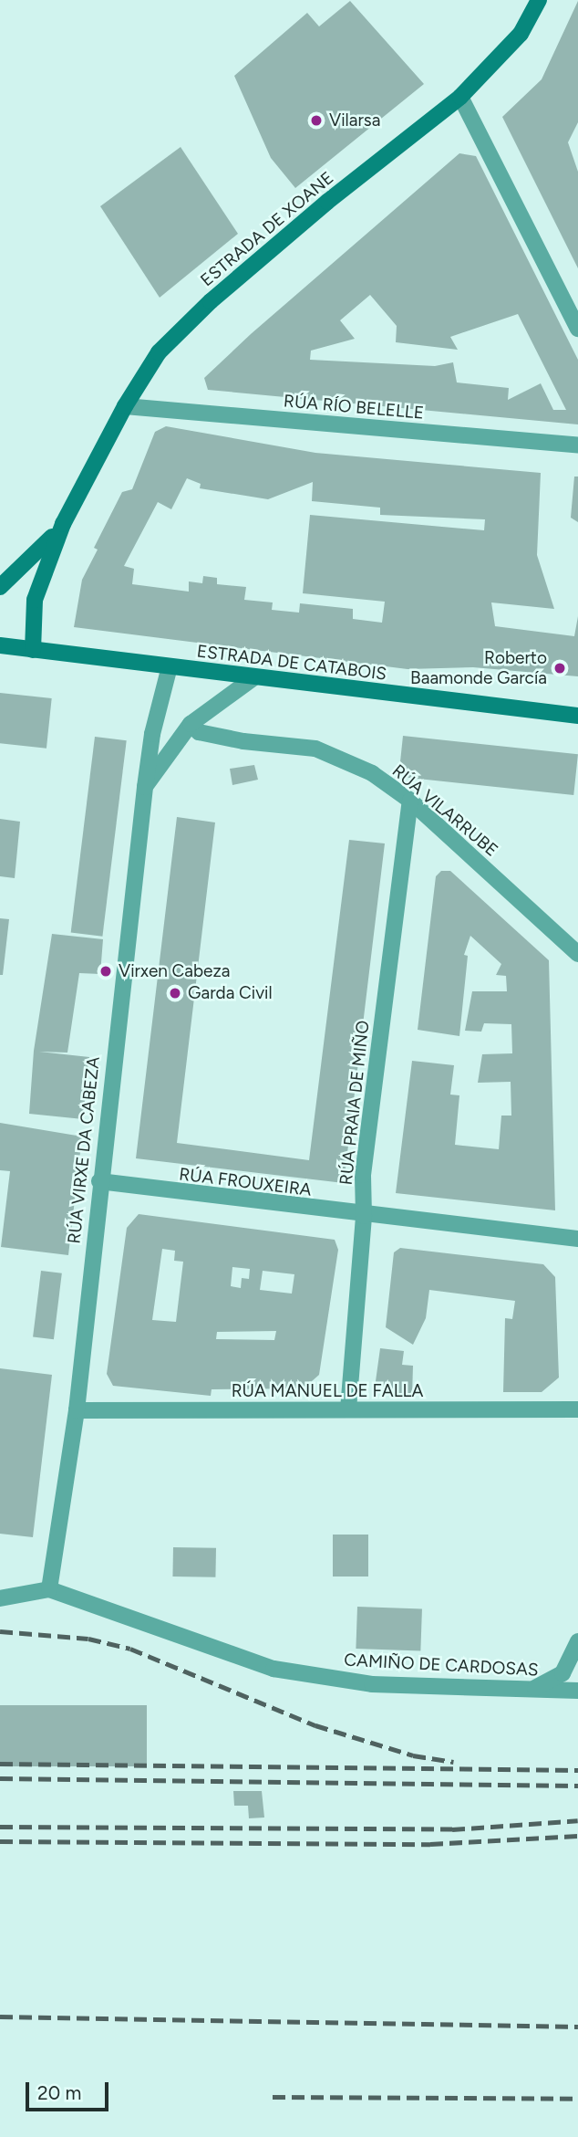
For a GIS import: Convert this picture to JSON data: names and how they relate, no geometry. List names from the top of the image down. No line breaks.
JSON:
{"streets":{"main road":["ESTRADA DE XOANE","ESTRADA DE CATABOIS"],"street":["RÚA RÍO BELELLE","RÚA VILARRUBE","RÚA PRAIA DE MIÑO","RÚA VIRXE DA CABEZA","RÚA FROUXEIRA","RÚA MANUEL DE FALLA","CAMIÑO DE CARDOSAS"]},"crossings":[["ESTRADA DE XOANE","RÚA RÍO BELELLE"],["ESTRADA DE CATABOIS","RÚA VIRXE DA CABEZA"],["RÚA VILARRUBE","RÚA PRAIA DE MIÑO"],["RÚA PRAIA DE MIÑO","RÚA FROUXEIRA"],["RÚA PRAIA DE MIÑO","RÚA MANUEL DE FALLA"],["RÚA VIRXE DA CABEZA","RÚA FROUXEIRA"],["RÚA VIRXE DA CABEZA","RÚA MANUEL DE FALLA"],["RÚA VIRXE DA CABEZA","CAMIÑO DE CARDOSAS"]],"places":["Vilarsa","Roberto Baamonde García","Virxen Cabeza","Garda Civil"],"scale_bar":"20 m"}
